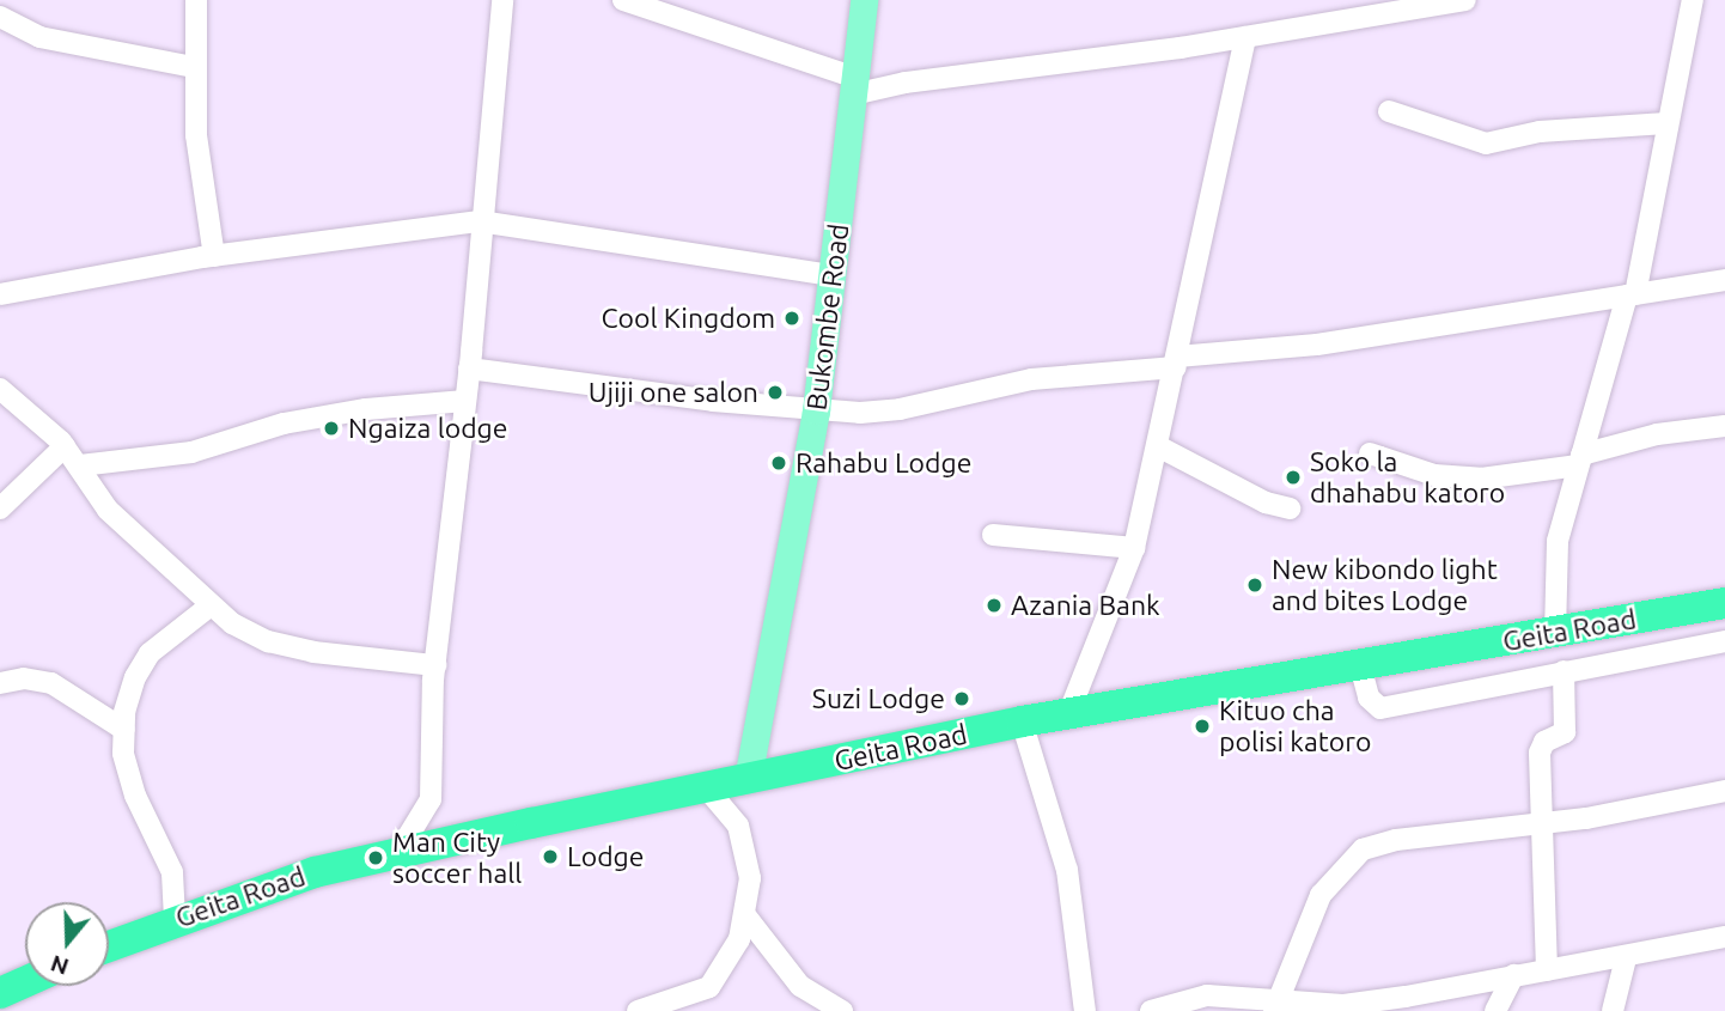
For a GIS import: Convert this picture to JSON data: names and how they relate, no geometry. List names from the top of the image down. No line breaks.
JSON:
{"streets":{"highway":["Geita Road"],"main road":["Bukombe Road"]},"crossings":[["Bukombe Road","Geita Road"]],"places":["Cool Kingdom","Ujiji one salon","Ngaiza lodge","Rahabu Lodge","Soko la dhahabu katoro","New kibondo light and bites Lodge","Azania Bank","Suzi Lodge","Kituo cha polisi katoro","Lodge","Man City soccer hall"],"north":"bottom"}
